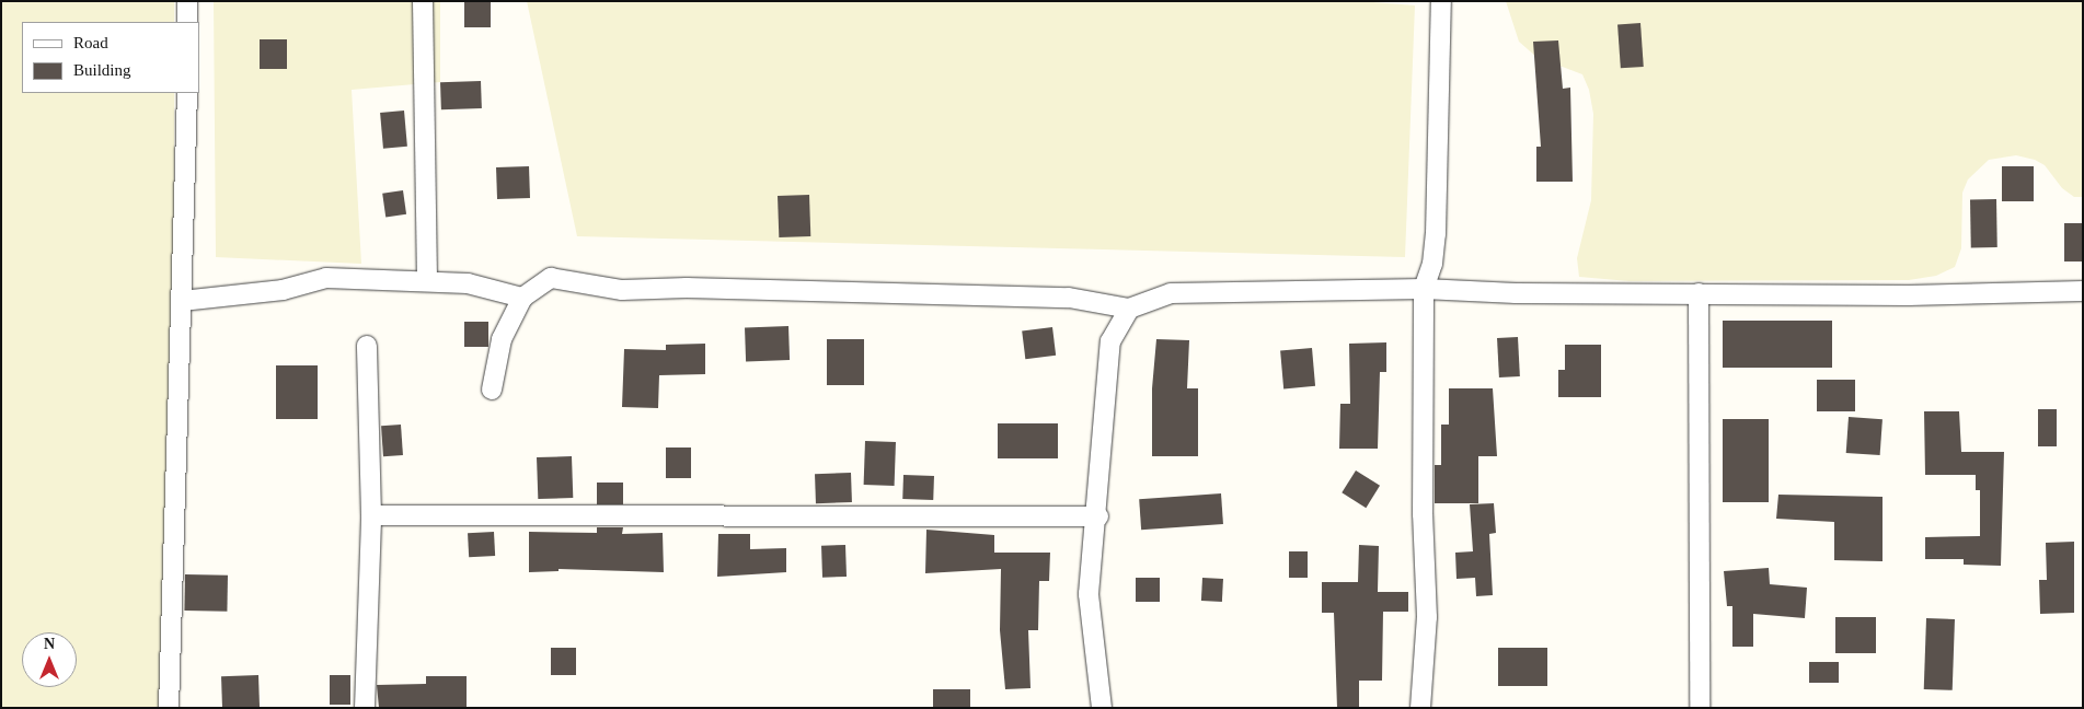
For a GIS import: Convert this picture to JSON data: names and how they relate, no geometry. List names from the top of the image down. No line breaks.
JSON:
{"legend":["Road","Building"],"north":"top"}
